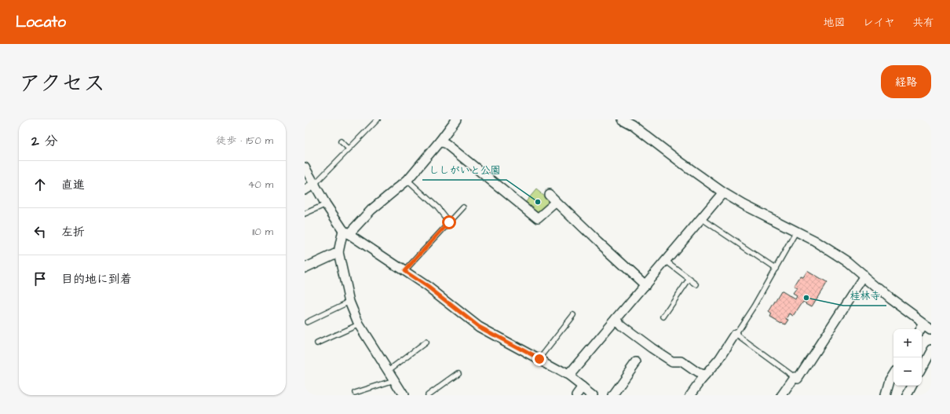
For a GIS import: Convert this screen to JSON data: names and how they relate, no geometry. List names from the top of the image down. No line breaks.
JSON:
{"places":["ししがいと公園","桂林寺"],"page":{"header":"Locato","nav":["地図","レイヤ","共有"],"title":"アクセス","buttons":"経路","heading":["2 分","徒歩 · 150 m"],"list":[["直進","40 m"],["左折","110 m"],"目的地に到着"],"map_buttons":["+","−"]}}
